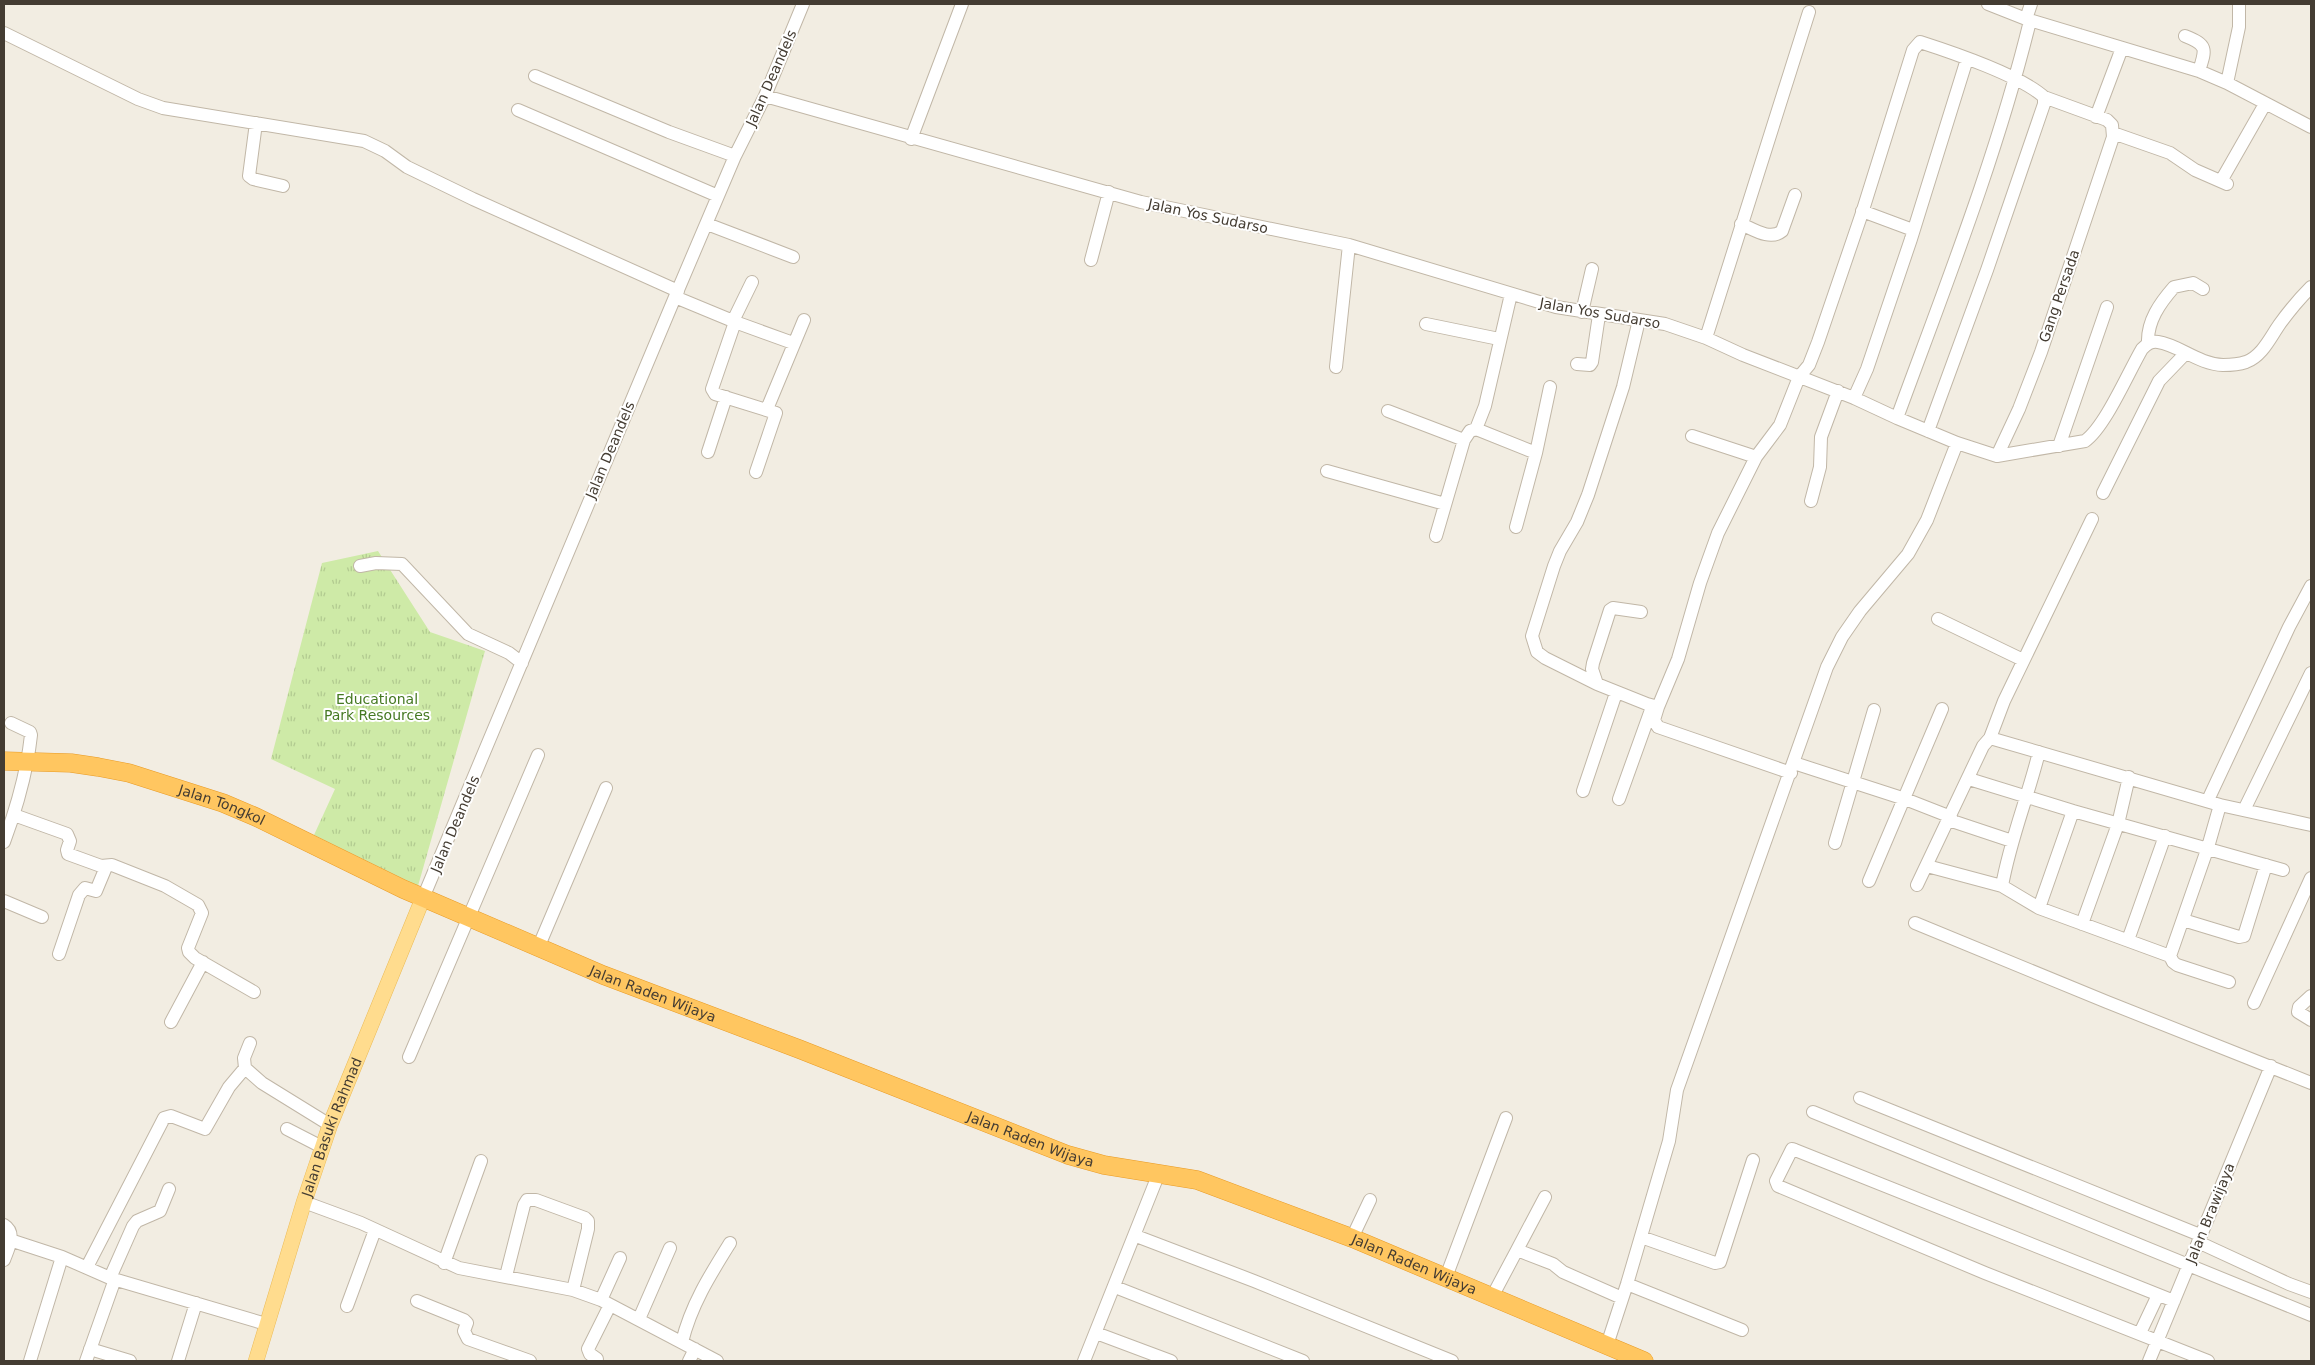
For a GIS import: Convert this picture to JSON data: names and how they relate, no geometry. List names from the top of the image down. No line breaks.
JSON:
{"streets":{"highway":["Jalan Tongkol","Jalan Raden Wijaya"],"main road":["Jalan Basuki Rahmad"],"street":["Jalan Deandels","Jalan Yos Sudarso","Gang Persada","Jalan Brawijaya"]},"crossings":[["Jalan Deandels","Jalan Yos Sudarso"],["Jalan Deandels","Jalan Tongkol"],["Jalan Deandels","Jalan Raden Wijaya"],["Jalan Deandels","Jalan Basuki Rahmad"],["Jalan Yos Sudarso","Gang Persada"],["Jalan Tongkol","Jalan Raden Wijaya"],["Jalan Tongkol","Jalan Basuki Rahmad"],["Jalan Raden Wijaya","Jalan Basuki Rahmad"]],"parks":["Educational Park Resources"]}
